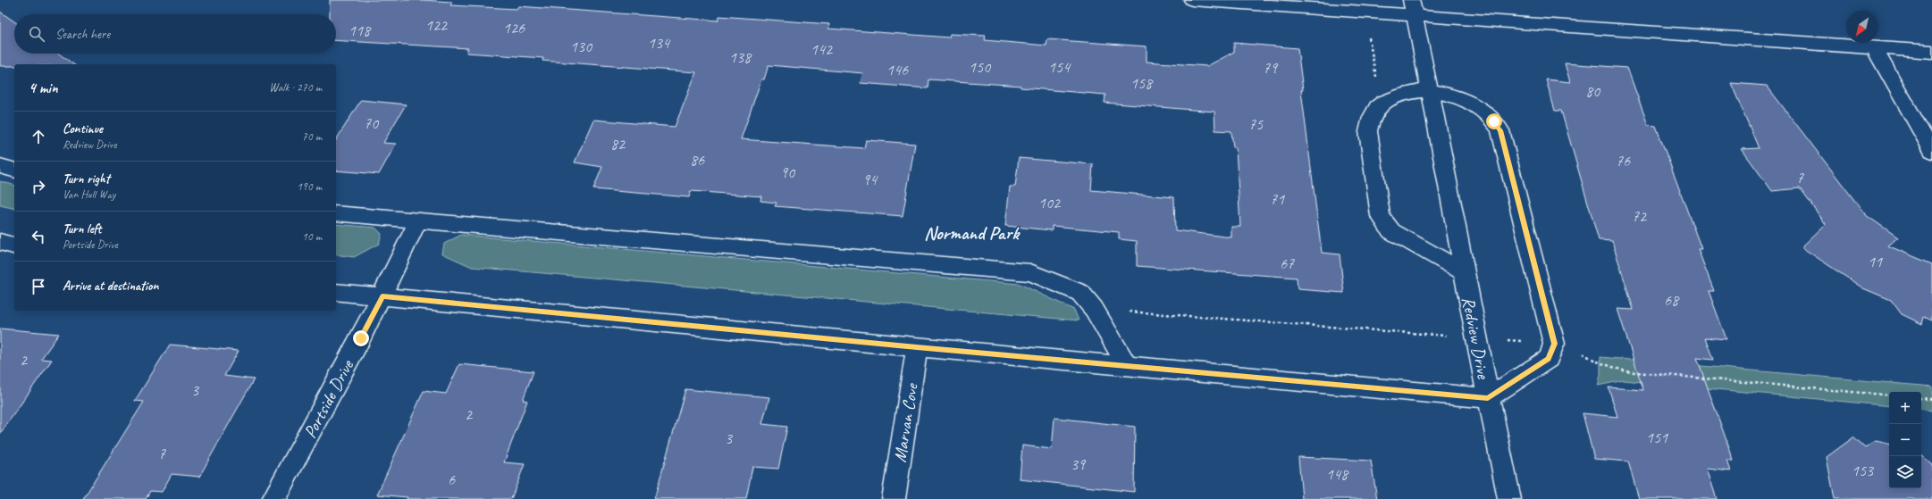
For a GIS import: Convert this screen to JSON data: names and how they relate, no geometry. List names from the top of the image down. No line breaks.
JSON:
{"streets":{"street":["Redview Drive","Portside Drive","Marvan Cove"]},"districts":["Normand Park"],"house_numbers":["122","126","118","134","130","142","138","150","154","79","146","158","80","70","75","82","86","76","90","7","94","71","102","72","11","67","68","2","3","2","151","3","7","39","153","148","6"],"north":"bottom left","page":{"search":"Search here","heading":["4 min","Walk · 270 m"],"list":[["Continue","Redview Drive","70 m"],["Turn right","Van Hull Way","190 m"],["Turn left","Portside Drive","10 m"],"Arrive at destination"],"map_buttons":["+","−"]}}
